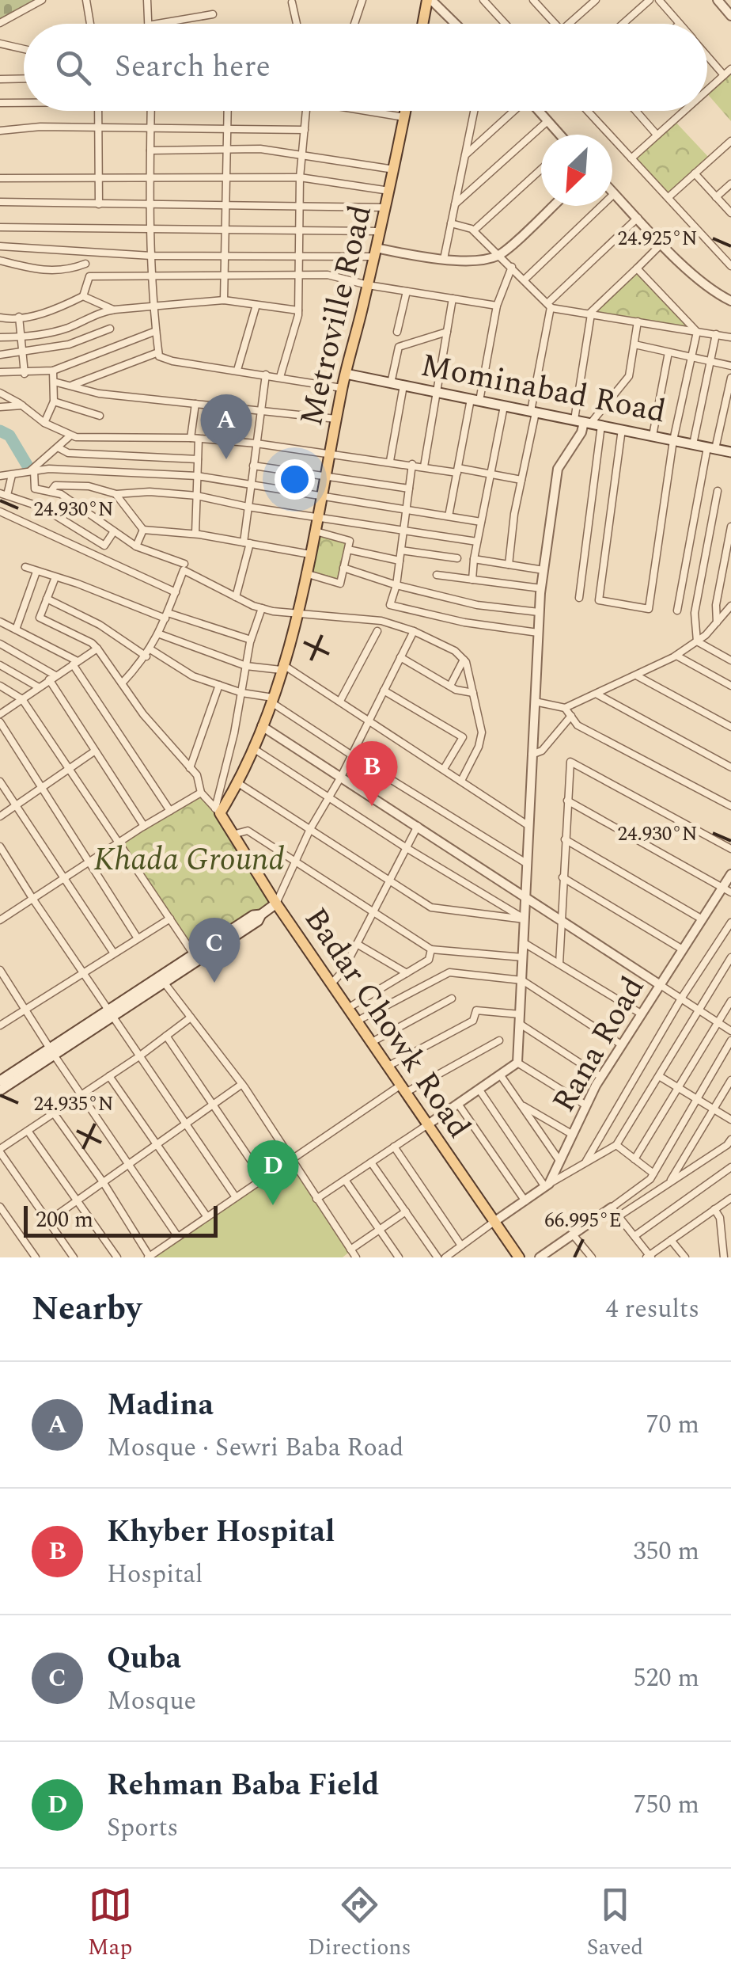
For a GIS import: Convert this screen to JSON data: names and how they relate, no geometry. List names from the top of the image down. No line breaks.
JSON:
{"streets":{"main road":["Metroville Road","Mominabad Road","Badar Chowk Road"],"street":["Rana Road"]},"crossings":[["Metroville Road","Mominabad Road"],["Metroville Road","Badar Chowk Road"]],"parks":["Khada Ground"],"scale_bar":"200 m","north":"bottom left","page":{"search":"Search here","pins":["A","B","C","D"],"scale":"200 m","heading":["Nearby","4 results"],"list":[{"mark":"A","name":"Madina","note":"Mosque · Sewri Baba Road","value":"70 m"},{"mark":"B","name":"Khyber Hospital","note":"Hospital","value":"350 m"},{"mark":"C","name":"Quba","note":"Mosque","value":"520 m"},{"mark":"D","name":"Rehman Baba Field","note":"Sports","value":"750 m"}],"nav":["Map","Directions","Saved"]},"coordinates":["24.925°N","24.930°N","24.935°N","66.995°E"]}
